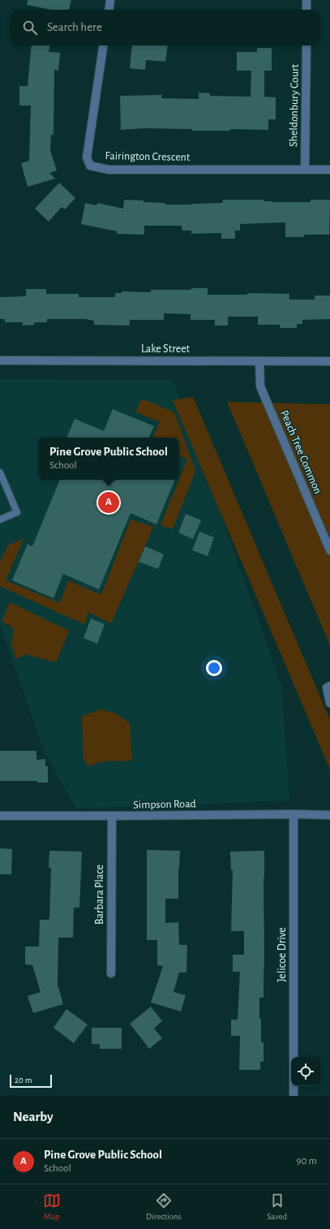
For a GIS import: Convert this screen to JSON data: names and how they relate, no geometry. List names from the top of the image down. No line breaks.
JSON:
{"streets":{"street":["Sheldonbury Court","Fairington Crescent","Lake Street","Peach Tree Common","Simpson Road","Barbara Place","Jelicoe Drive"]},"crossings":[["Sheldonbury Court","Fairington Crescent"],["Lake Street","Peach Tree Common"],["Simpson Road","Barbara Place"],["Simpson Road","Jelicoe Drive"]],"scale_bar":"20 m","page":{"search":"Search here","popup":["Pine Grove Public School","School"],"pins":"A","scale":"20 m","heading":"Nearby","list":[{"mark":"A","name":"Pine Grove Public School","note":"School","value":"90 m"}],"nav":["Map","Directions","Saved"]}}
